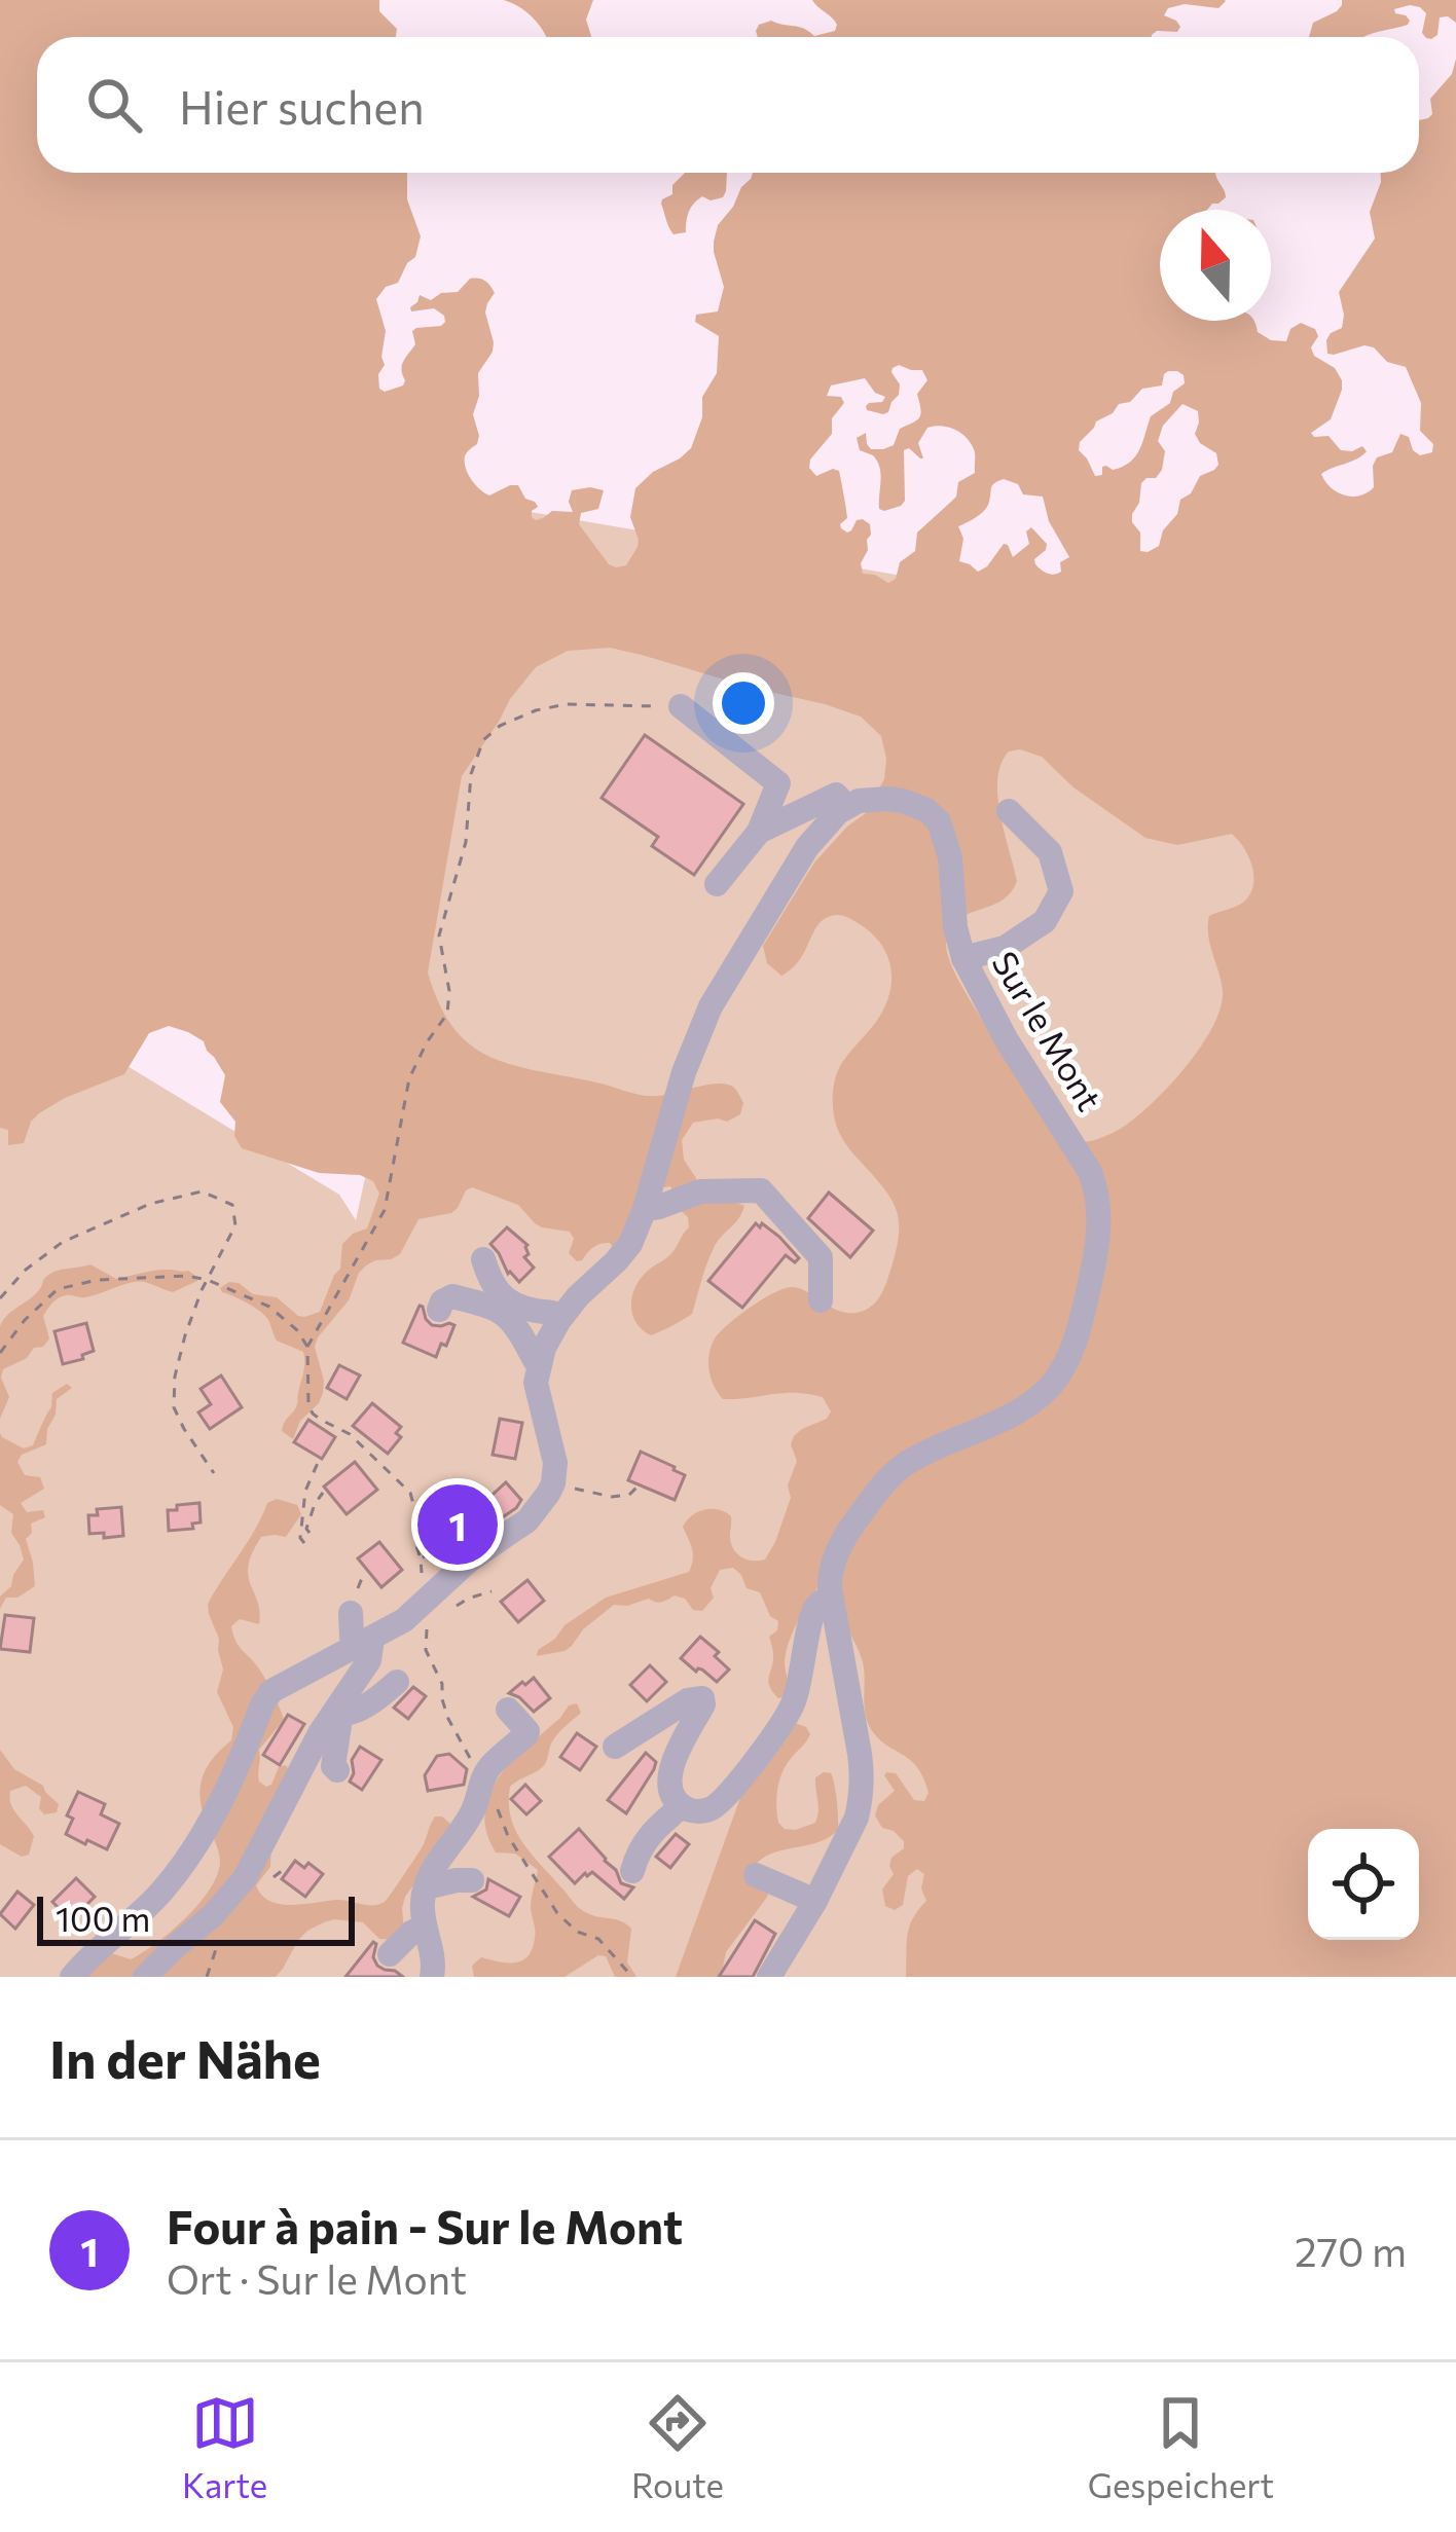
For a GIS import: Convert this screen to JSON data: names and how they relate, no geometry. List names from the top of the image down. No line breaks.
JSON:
{"streets":{"street":["Sur le Mont"]},"scale_bar":"100 m","north":"top","page":{"search":"Hier suchen","pins":"1","scale":"100 m","heading":"In der Nähe","list":[{"mark":"1","name":"Four à pain - Sur le Mont","note":"Ort · Sur le Mont","value":"270 m"}],"nav":["Karte","Route","Gespeichert"]}}
